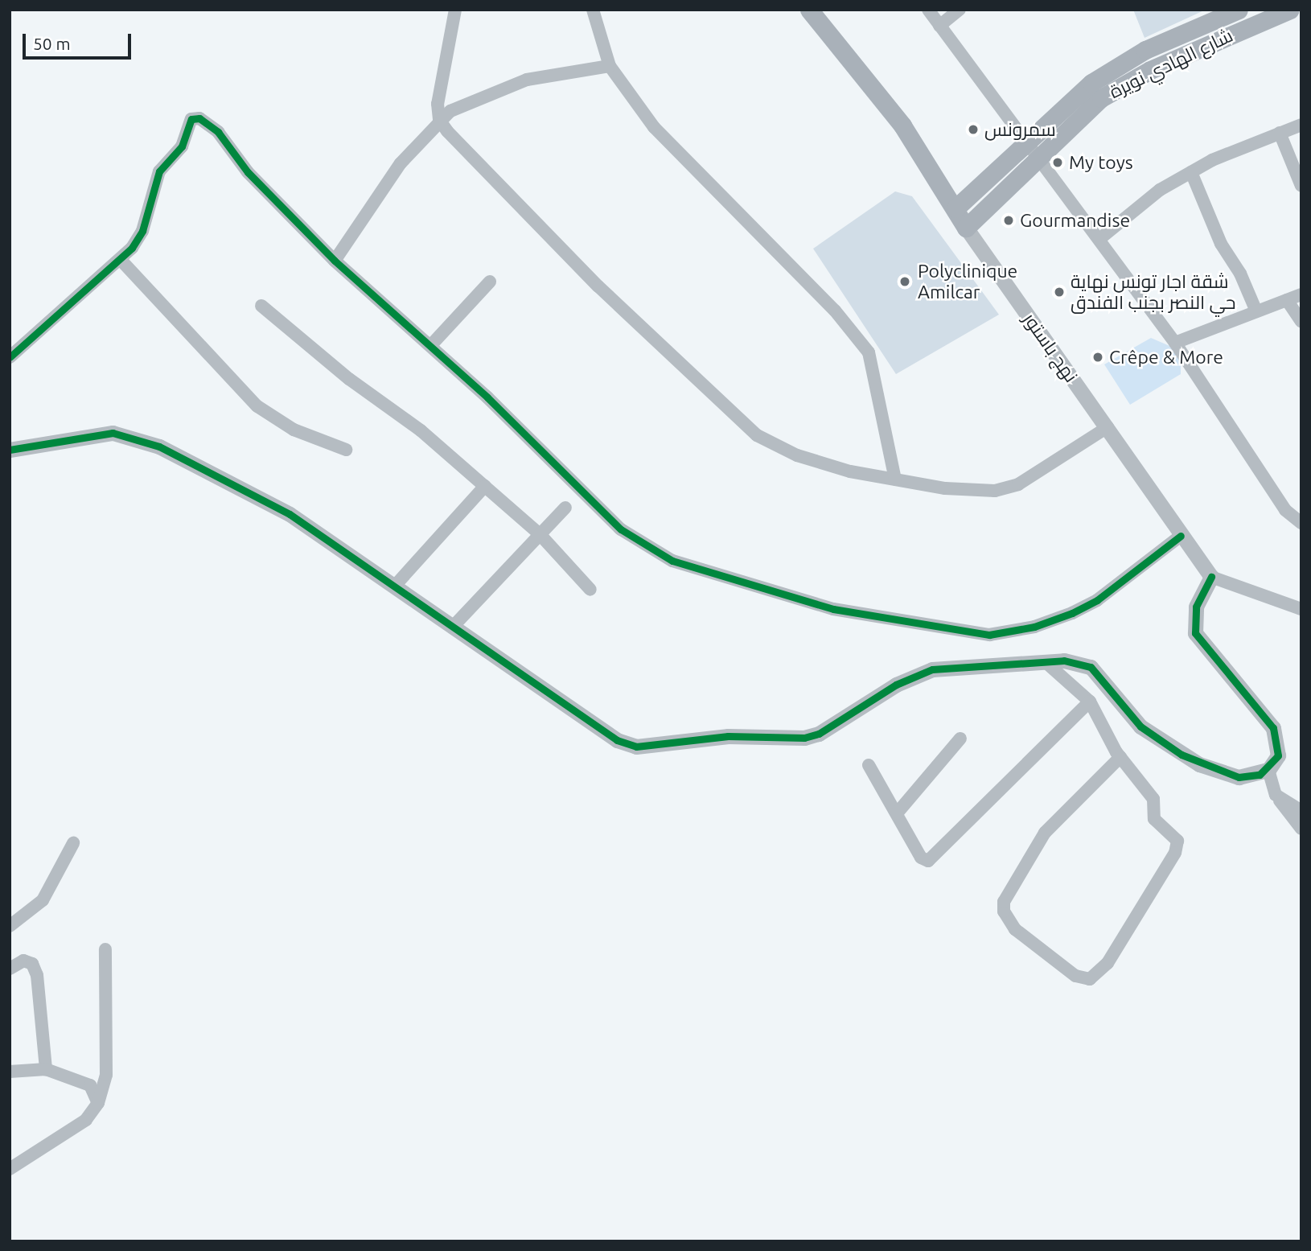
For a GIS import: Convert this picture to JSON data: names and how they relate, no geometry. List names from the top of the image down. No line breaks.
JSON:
{"streets":{"main road":["شارع الهادي نويرة","نهج باستور"]},"crossings":[["شارع الهادي نويرة","نهج باستور"]],"places":["سمرونس","My toys","Gourmandise","Polyclinique Amilcar","شقة اجار تونس نهاية حي النصر بجنب الفندق","Crêpe & More"],"scale_bar":"50 m"}
